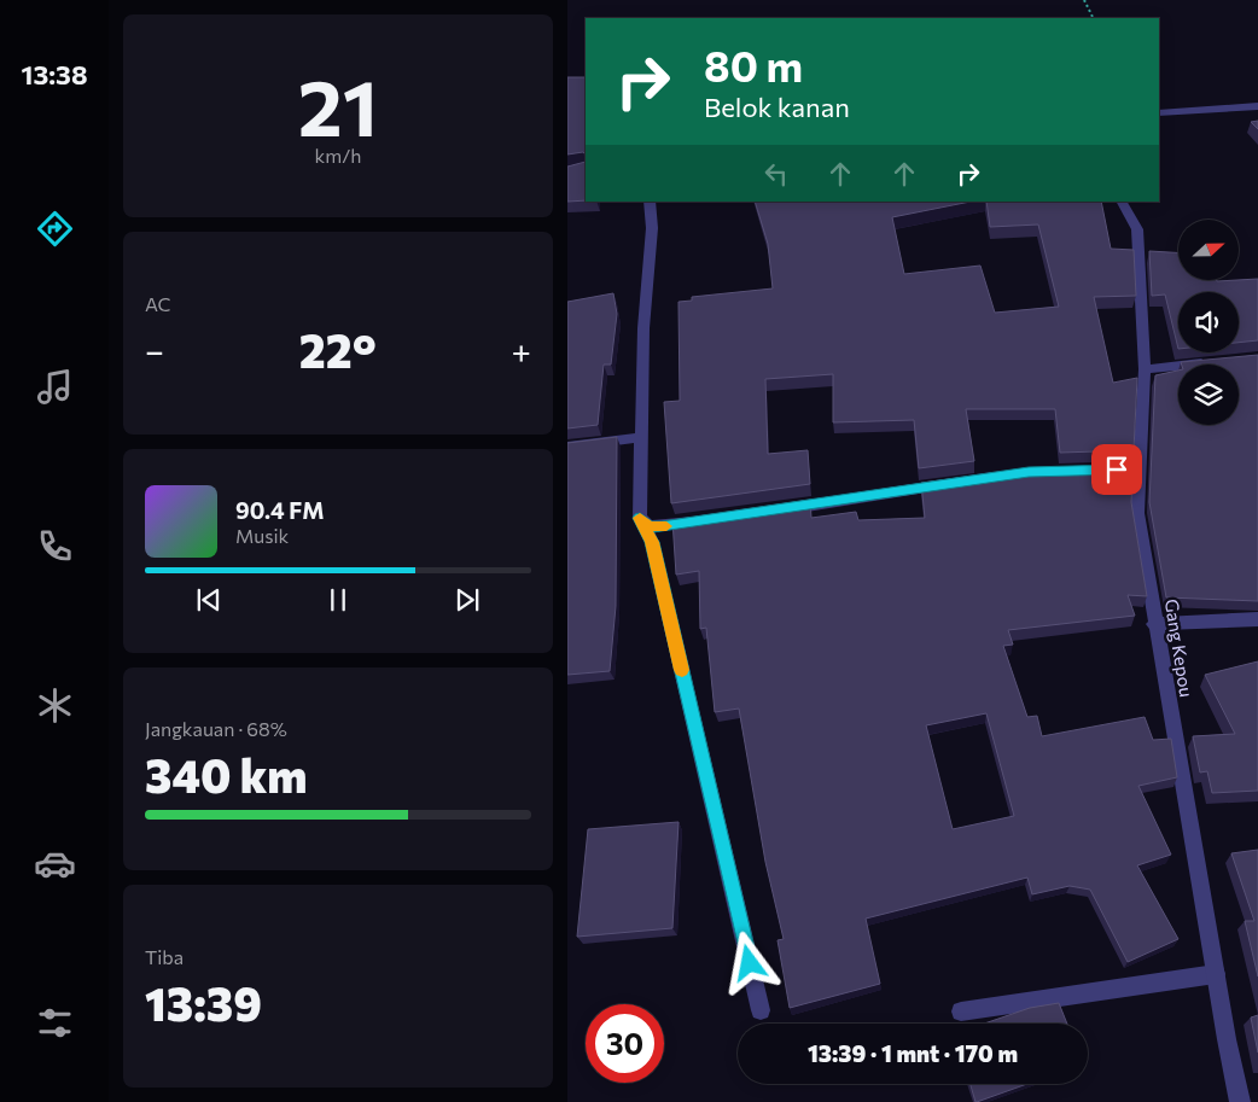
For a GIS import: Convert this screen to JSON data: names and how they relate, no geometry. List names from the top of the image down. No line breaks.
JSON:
{"streets":{"street":["Gang Kepou"]},"north":"right","page":{"tabs":"13:38","tile":[["21","km/h"],"AC",["Jangkauan · 68%","340 km"],["Tiba","13:39"]],"turn":["80 m","Belok kanan"],"heat":["−","22°","+"],"song":["90.4 FM","Musik"],"limit":"30","trip":"13:39 · 1 mnt · 170 m"}}
